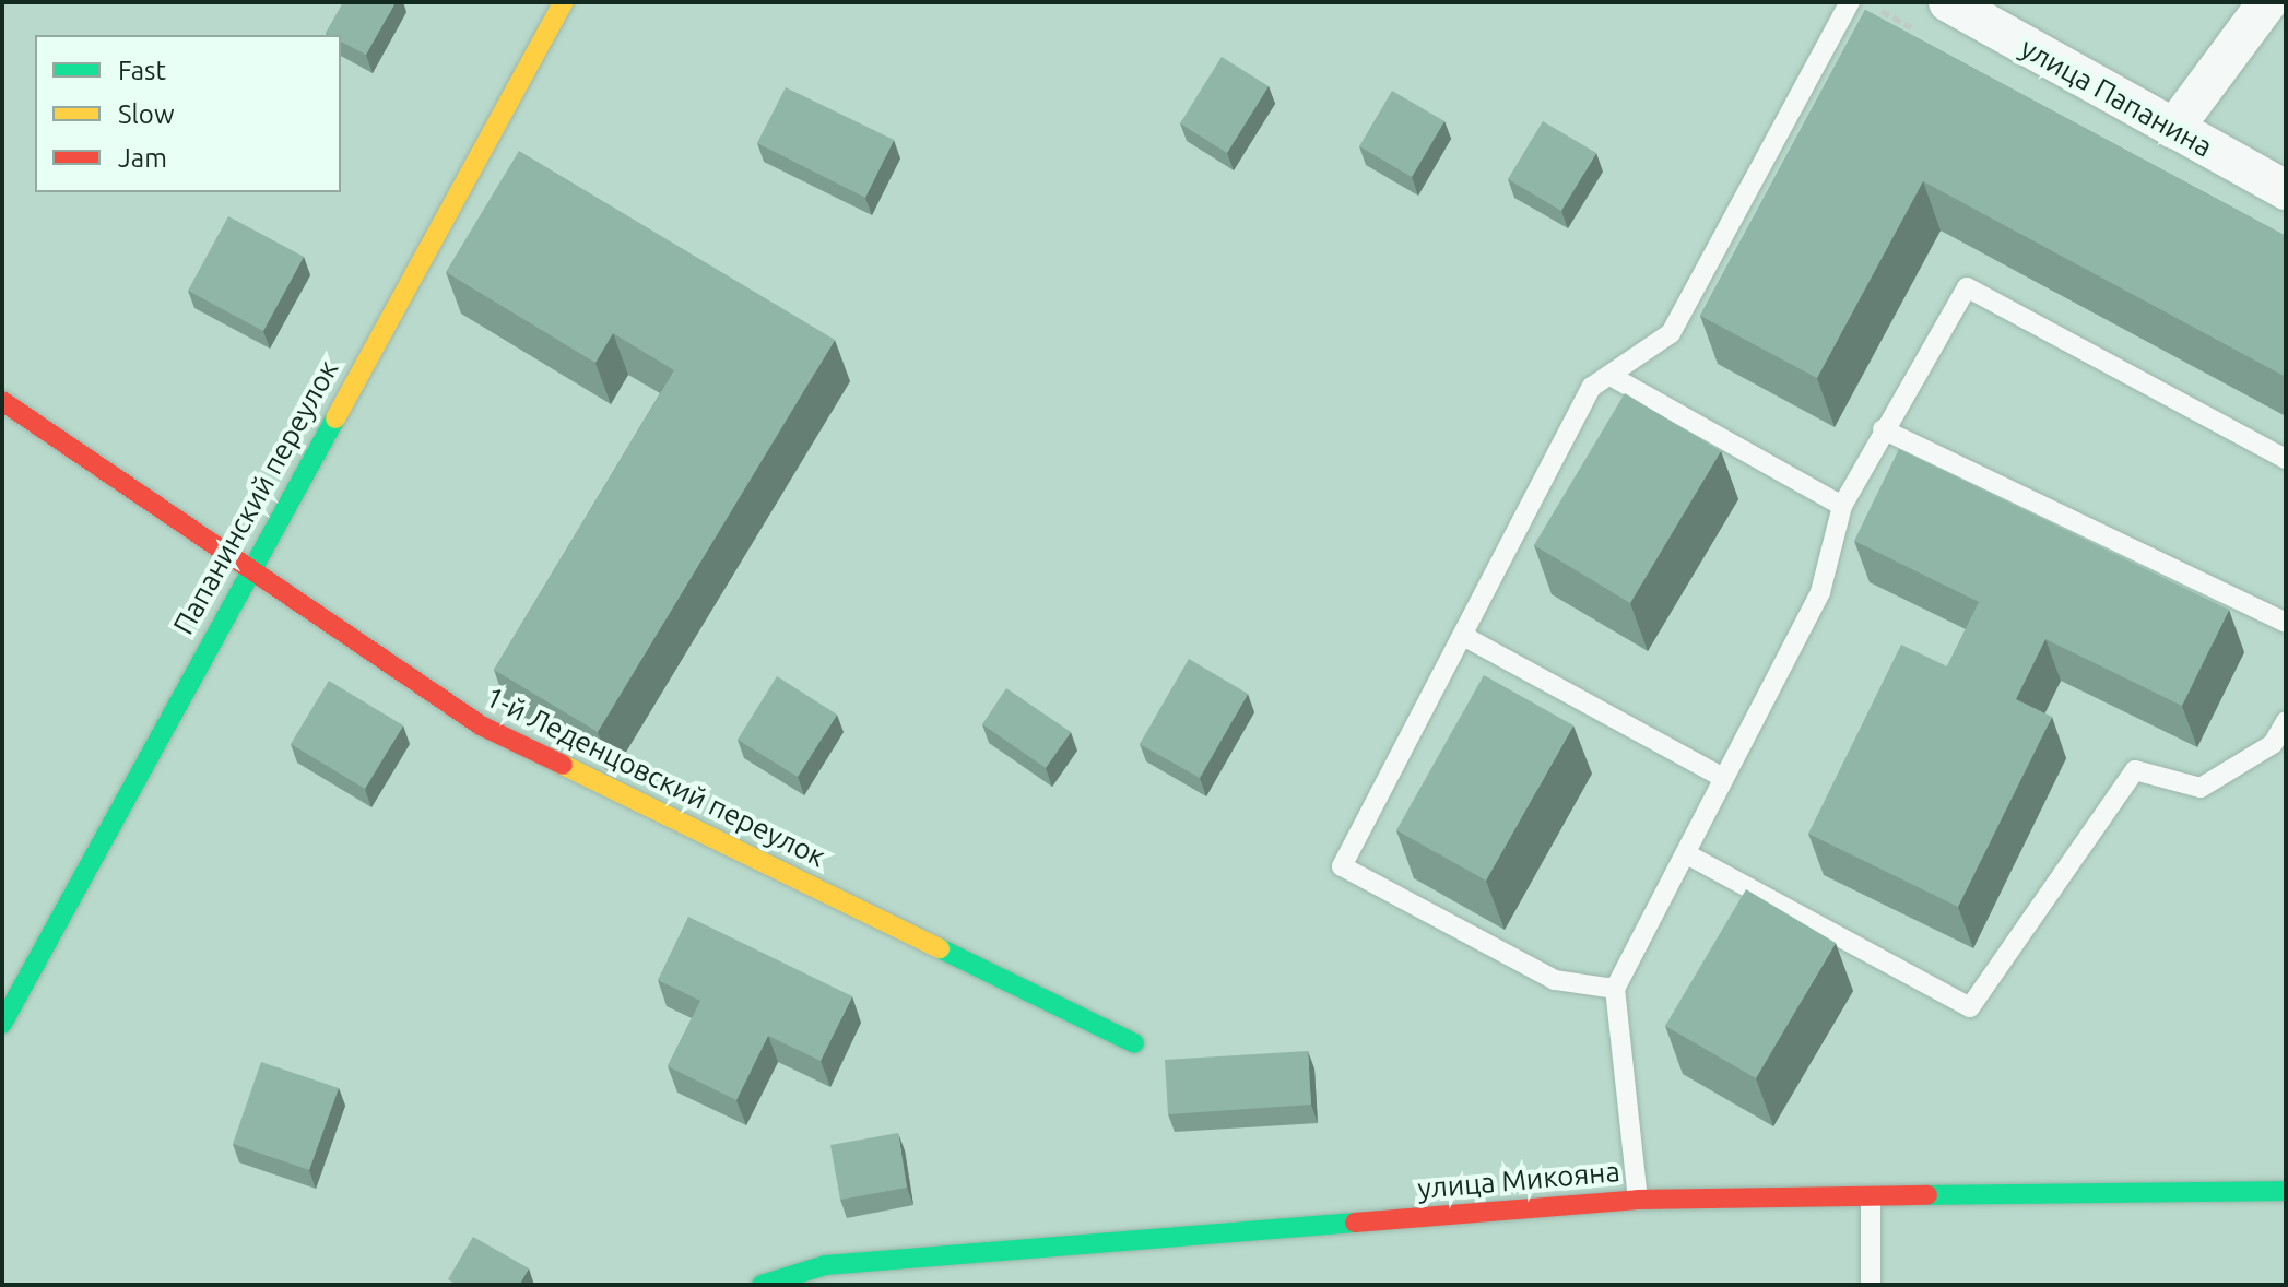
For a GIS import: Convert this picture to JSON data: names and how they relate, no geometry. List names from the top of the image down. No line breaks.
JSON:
{"streets":{"street":["улица Папанина","Папанинский переулок","1-й Леденцовский переулок","улица Микояна"]},"crossings":[["Папанинский переулок","1-й Леденцовский переулок"]],"legend":["Fast","Slow","Jam"]}
